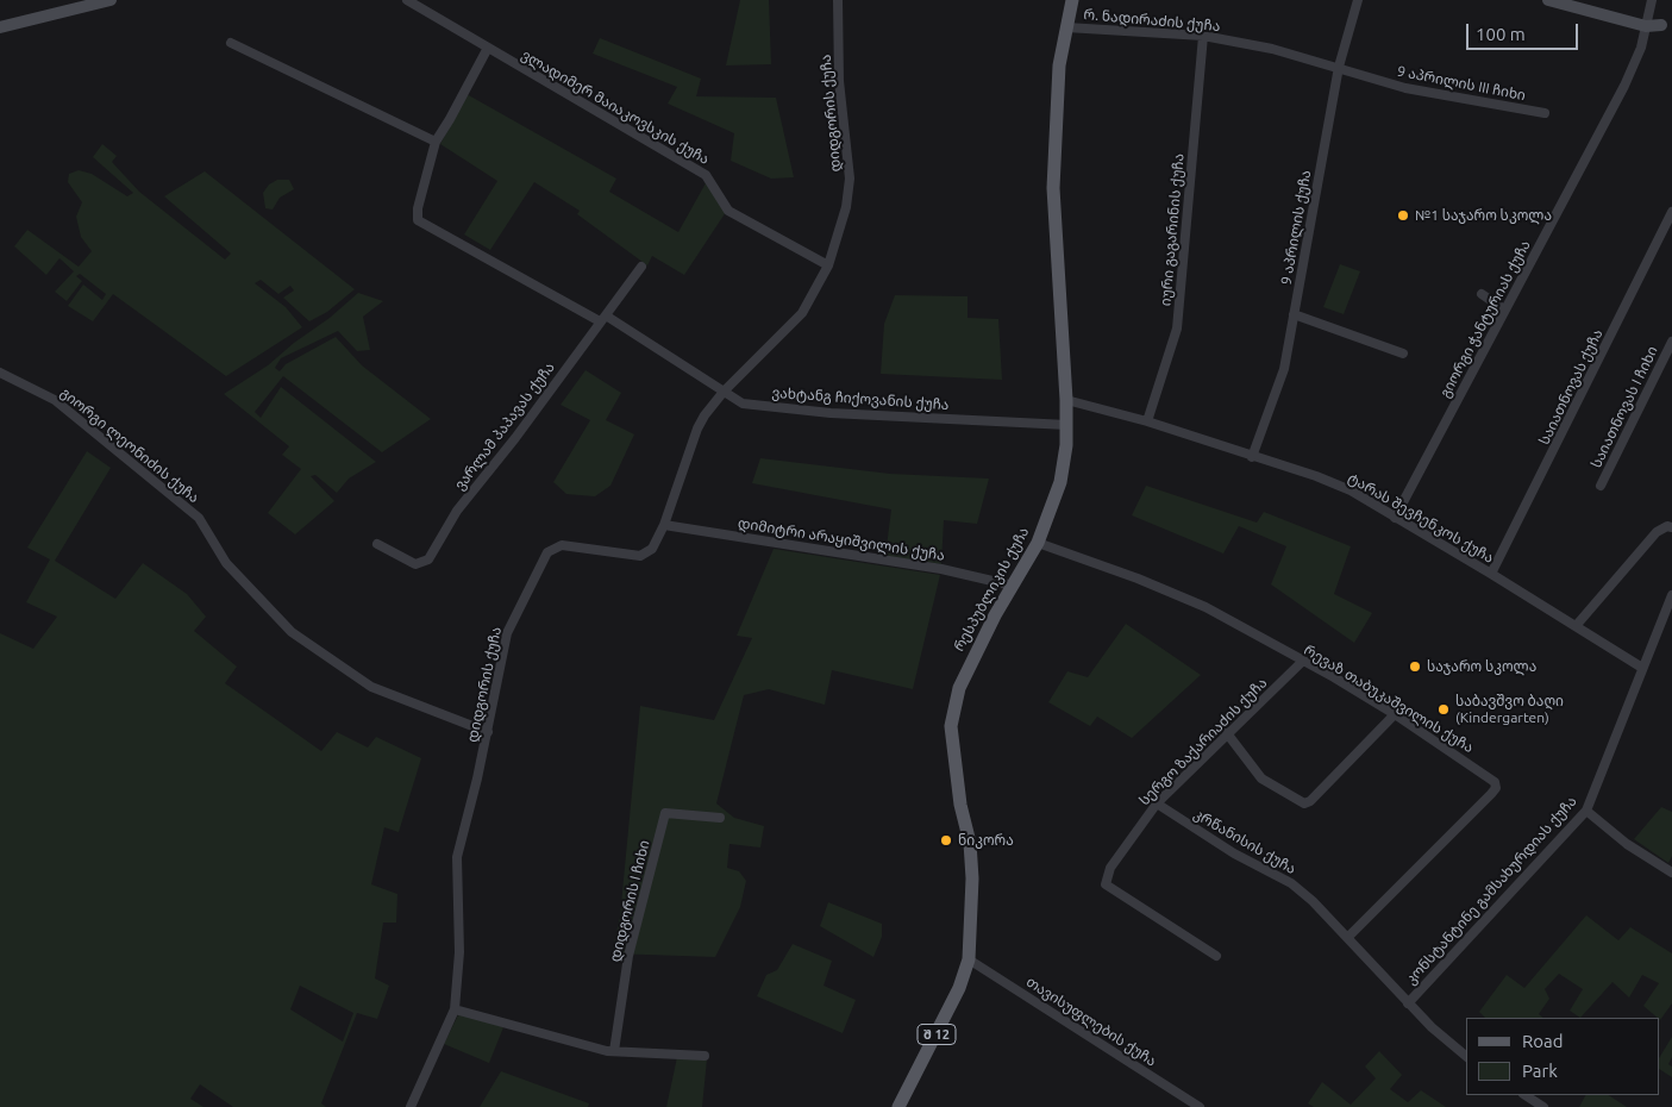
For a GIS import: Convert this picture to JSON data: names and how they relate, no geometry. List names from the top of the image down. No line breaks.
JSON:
{"streets":{"main road":["რესპუბლიკის ქუჩა","შ 12"],"street":["რ. ნადირაძის ქუჩა","9 აპრილის III ჩიხი","ვლადიმერ მაიაკოვსკის ქუჩა","დიდგორის ქუჩა","9 აპრილის ქუჩა","იური გაგარინის ქუჩა","გიორგი ჭანტურიას ქუჩა","საიათნოვას ქუჩა","ვახტანგ ჩიქოვანის ქუჩა","საიათნოვას I ჩიხი","ვარლამ პაპავას ქუჩა","გიორგი ლეონიძის ქუჩა","ტარას შევჩენკოს ქუჩა","დიმიტრი არაყიშვილის ქუჩა","რევაზ თაბუკაშვილის ქუჩა","სერგო ზაქარიაძის ქუჩა","კრწანისის ქუჩა","კონსტანტინე გამსახურდიას ქუჩა","დიდგორის I ჩიხი","თავისუფლების ქუჩა"]},"crossings":[["რ. ნადირაძის ქუჩა","9 აპრილის III ჩიხი"],["რ. ნადირაძის ქუჩა","9 აპრილის ქუჩა"],["რ. ნადირაძის ქუჩა","იური გაგარინის ქუჩა"],["რ. ნადირაძის ქუჩა","რესპუბლიკის ქუჩა"],["9 აპრილის III ჩიხი","9 აპრილის ქუჩა"],["ვლადიმერ მაიაკოვსკის ქუჩა","დიდგორის ქუჩა"],["დიდგორის ქუჩა","ვახტანგ ჩიქოვანის ქუჩა"],["დიდგორის ქუჩა","გიორგი ლეონიძის ქუჩა"],["დიდგორის ქუჩა","დიმიტრი არაყიშვილის ქუჩა"],["9 აპრილის ქუჩა","ტარას შევჩენკოს ქუჩა"],["იური გაგარინის ქუჩა","ტარას შევჩენკოს ქუჩა"],["გიორგი ჭანტურიას ქუჩა","ტარას შევჩენკოს ქუჩა"],["საიათნოვას ქუჩა","ტარას შევჩენკოს ქუჩა"],["ვახტანგ ჩიქოვანის ქუჩა","ვარლამ პაპავას ქუჩა"],["ვახტანგ ჩიქოვანის ქუჩა","რესპუბლიკის ქუჩა"],["ტარას შევჩენკოს ქუჩა","რესპუბლიკის ქუჩა"],["ტარას შევჩენკოს ქუჩა","კონსტანტინე გამსახურდიას ქუჩა"],["დიმიტრი არაყიშვილის ქუჩა","რესპუბლიკის ქუჩა"],["რესპუბლიკის ქუჩა","რევაზ თაბუკაშვილის ქუჩა"],["რესპუბლიკის ქუჩა","თავისუფლების ქუჩა"],["რევაზ თაბუკაშვილის ქუჩა","სერგო ზაქარიაძის ქუჩა"],["რევაზ თაბუკაშვილის ქუჩა","კრწანისის ქუჩა"],["სერგო ზაქარიაძის ქუჩა","კრწანისის ქუჩა"],["კრწანისის ქუჩა","კონსტანტინე გამსახურდიას ქუჩა"]],"places":["№1 საჯარო სკოლა","საჯარო სკოლა","საბავშვო ბაღი (Kindergarten)","ნიკორა"],"legend":["Road","Park"],"scale_bar":"100 m"}
